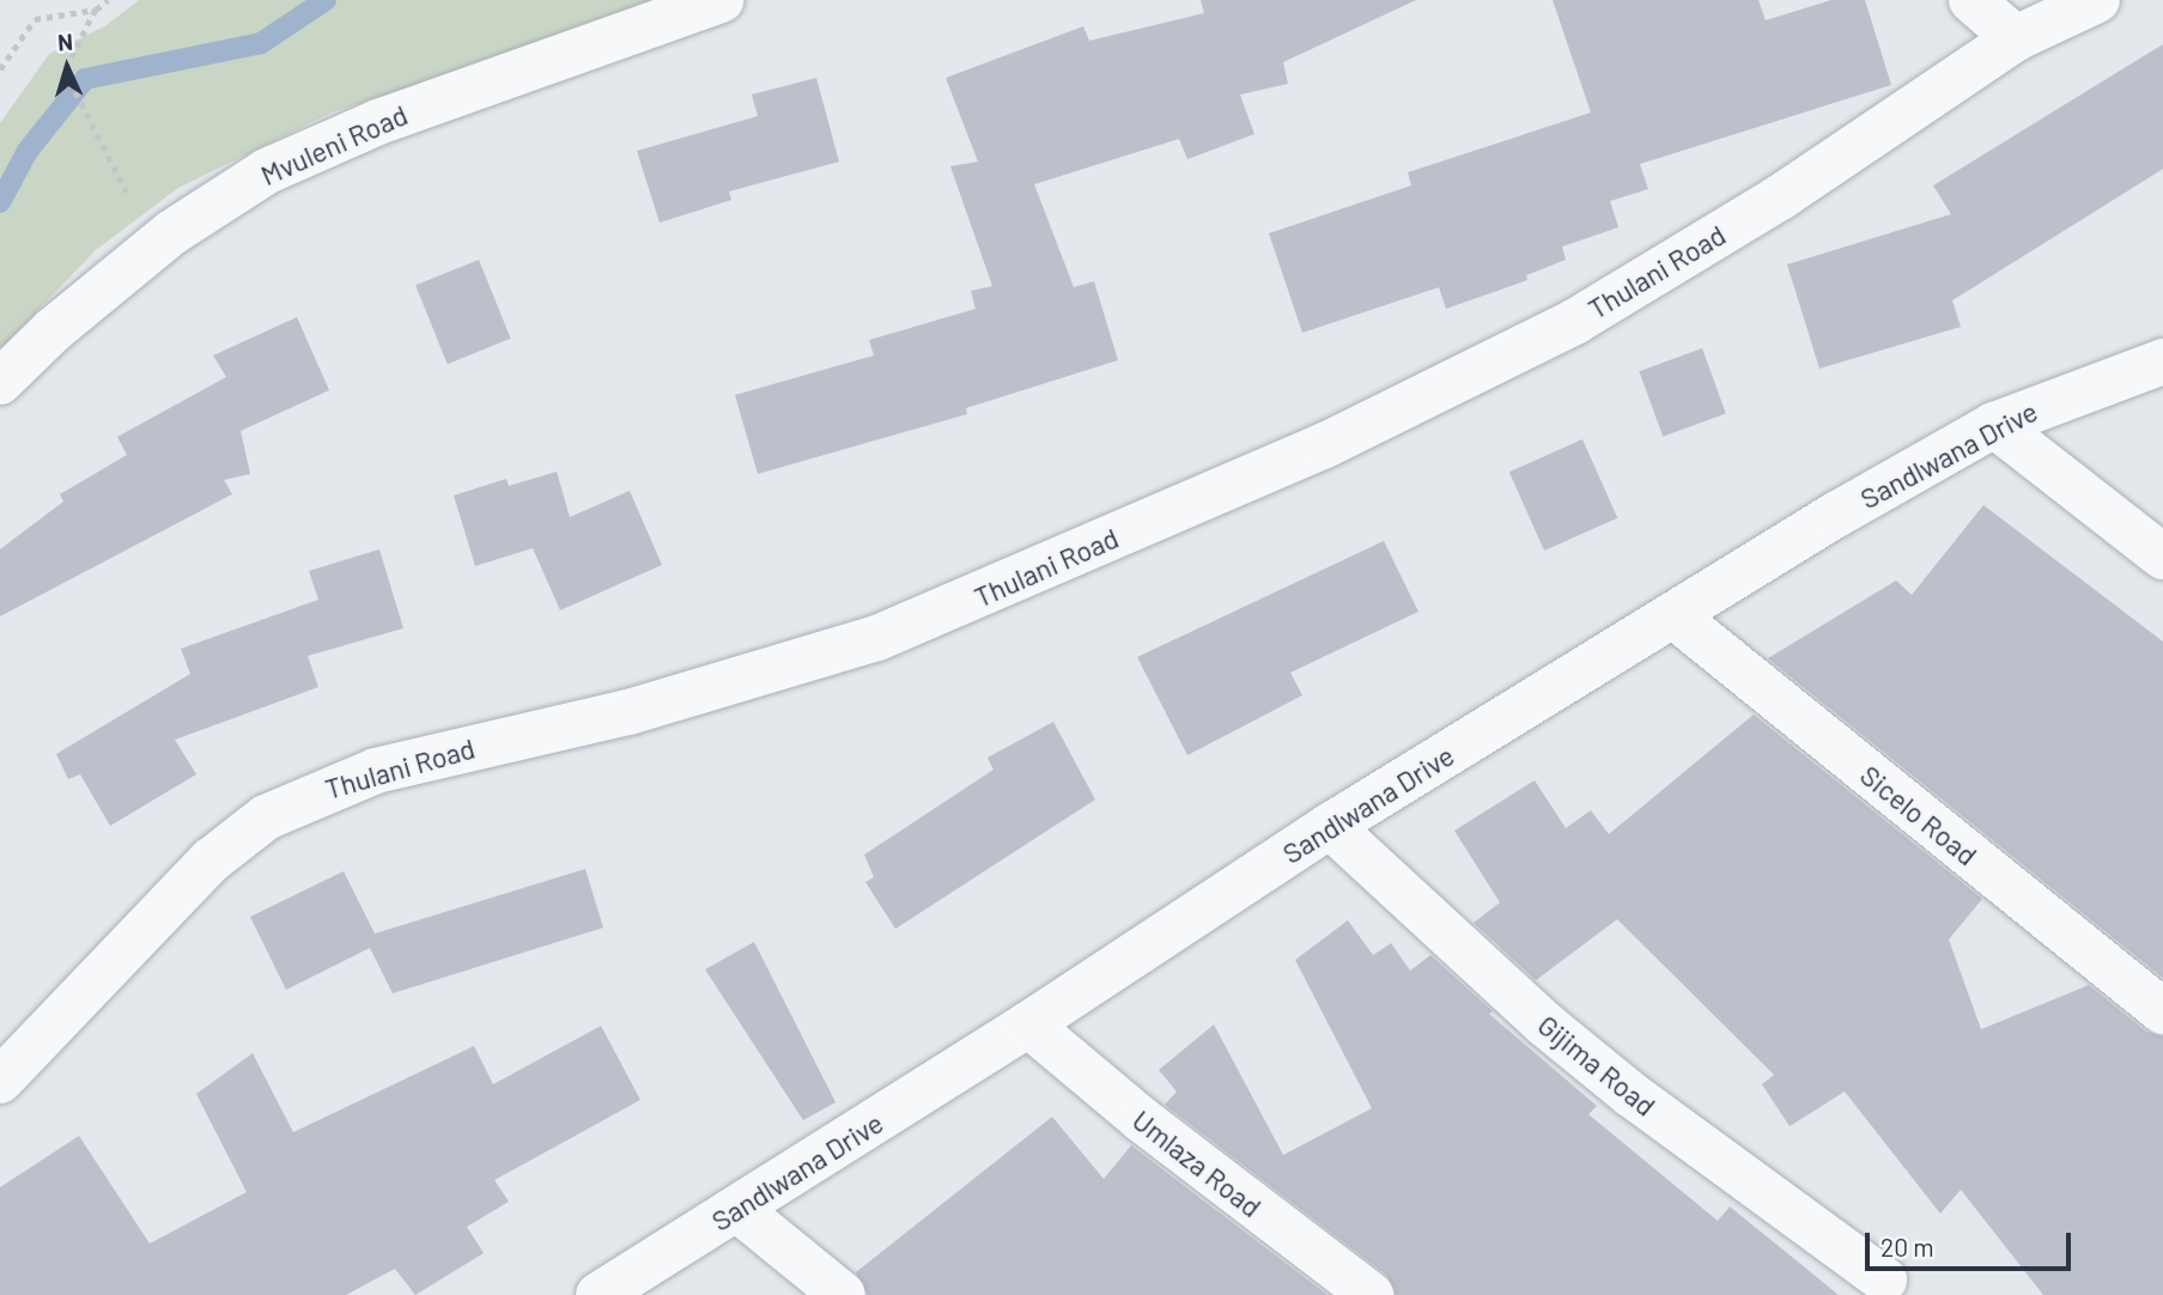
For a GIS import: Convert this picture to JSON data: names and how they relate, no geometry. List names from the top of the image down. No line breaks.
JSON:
{"streets":{"street":["Mvuleni Road","Thulani Road","Sandlwana Drive","Sicelo Road","Gijima Road","Umlaza Road"]},"crossings":[["Sandlwana Drive","Sicelo Road"],["Sandlwana Drive","Gijima Road"],["Sandlwana Drive","Umlaza Road"]],"scale_bar":"20 m","north":"top"}
